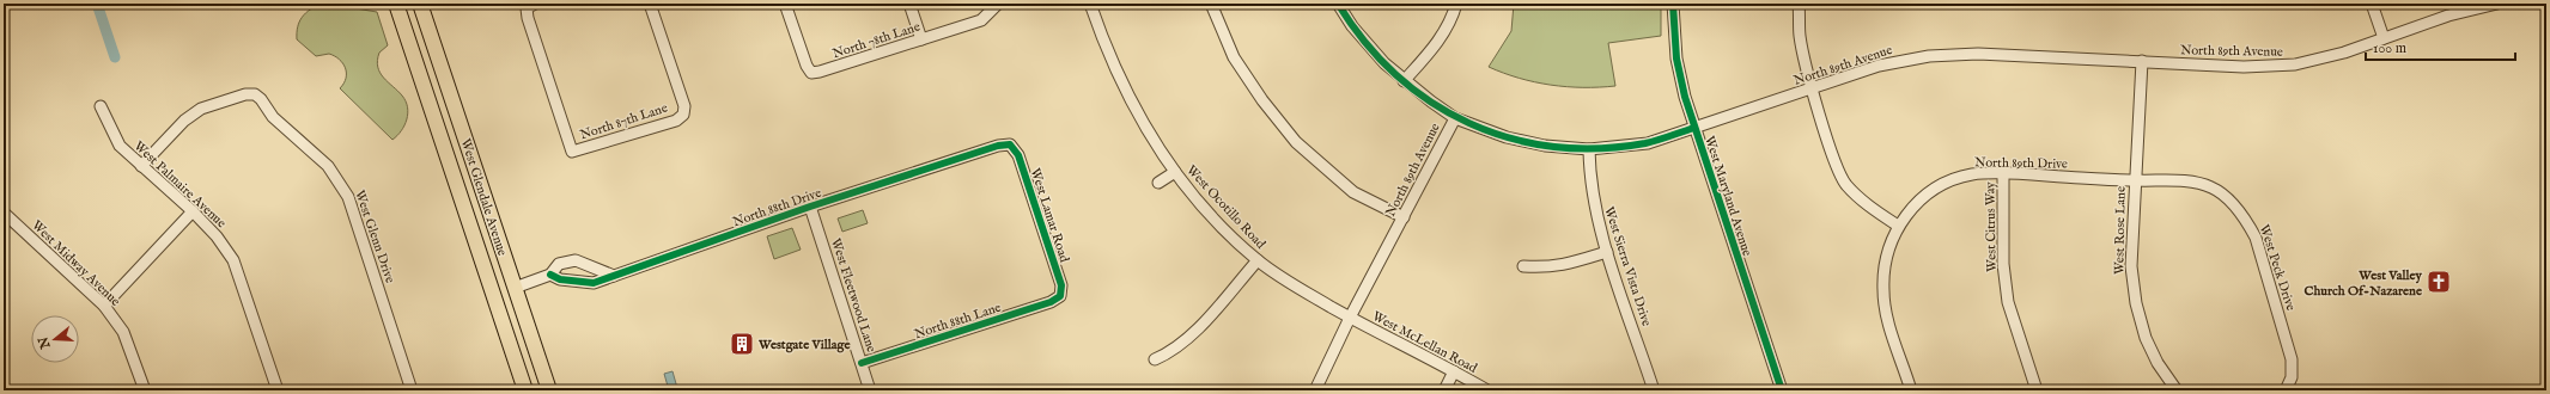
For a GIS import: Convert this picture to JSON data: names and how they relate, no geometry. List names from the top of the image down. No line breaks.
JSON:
{"streets":{"main road":["West Glendale Avenue"],"street":["North 78th Lane","North 89th Avenue","North 87th Lane","North 89th Drive","West Palmaire Avenue","West Maryland Avenue","North 88th Drive","West Ocotillo Road","West Lamar Road","West Citrus Way","West Rose Lane","West Glenn Drive","West Midway Avenue","West Sierra Vista Drive","West Peck Drive","West Fleetwood Lane","North 88th Lane","West McLellan Road"]},"crossings":[["North 89th Avenue","West Maryland Avenue"],["North 89th Avenue","West Ocotillo Road"],["North 89th Avenue","West Rose Lane"],["North 89th Avenue","West Sierra Vista Drive"],["North 89th Avenue","West McLellan Road"],["North 89th Drive","West Citrus Way"],["North 89th Drive","West Rose Lane"],["North 89th Drive","West Peck Drive"],["West Palmaire Avenue","West Glenn Drive"],["North 88th Drive","West Lamar Road"],["North 88th Drive","West Fleetwood Lane"],["West Ocotillo Road","West McLellan Road"],["West Lamar Road","North 88th Lane"],["West Rose Lane","West Peck Drive"],["West Fleetwood Lane","North 88th Lane"]],"places":{"church":["West Valley Church Of-Nazarene"],"building":["Westgate Village"]},"scale_bar":"100 m","north":"left"}
